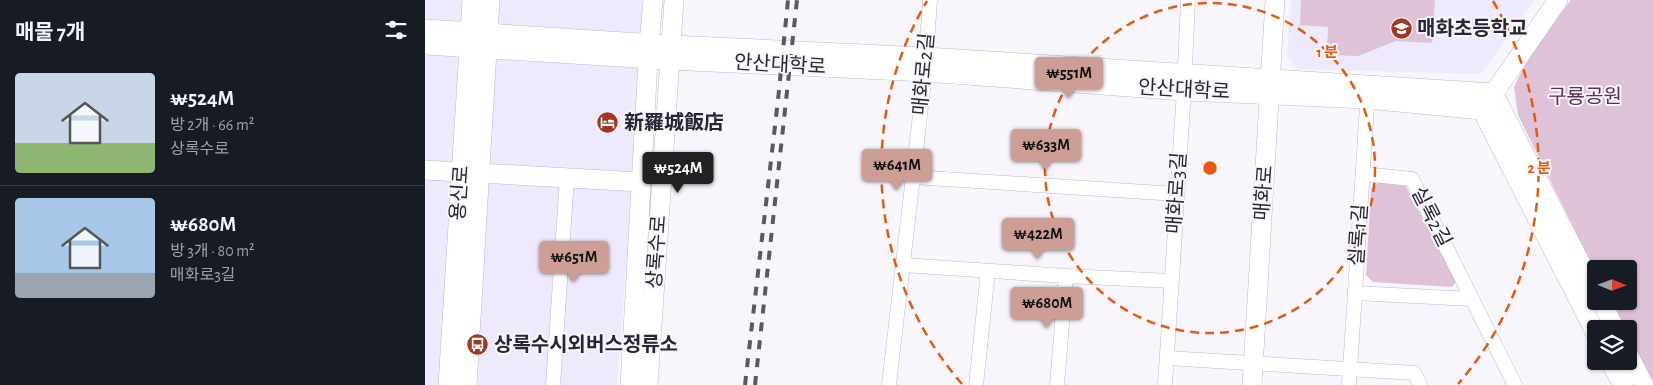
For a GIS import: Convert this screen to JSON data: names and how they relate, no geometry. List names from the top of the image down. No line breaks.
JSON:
{"streets":{"street":["안산대학로","매화로2길","용신로","매화로3길","매화로","실록2길","실록1길","상록수로"]},"crossings":[["안산대학로","매화로2길"],["안산대학로","용신로"],["안산대학로","매화로3길"],["안산대학로","매화로"],["안산대학로","실록1길"],["안산대학로","상록수로"],["실록2길","실록1길"]],"parks":["구룡공원"],"places":{"school or university":["매화초등학교"],"hotel":["新羅城飯店"],"bus stop":["상록수시외버스정류소"]},"north":"right","page":{"heading":"매물 7개","price":["₩551M","₩633M","₩641M","₩524M","₩422M","₩651M","₩680M"],"list":[{"name":"₩524M","note":"방 2개 · 66 m² · 상록수로"},{"name":"₩680M","note":"방 3개 · 80 m² · 매화로3길"}]},"rings":["1 분","2 분"]}
